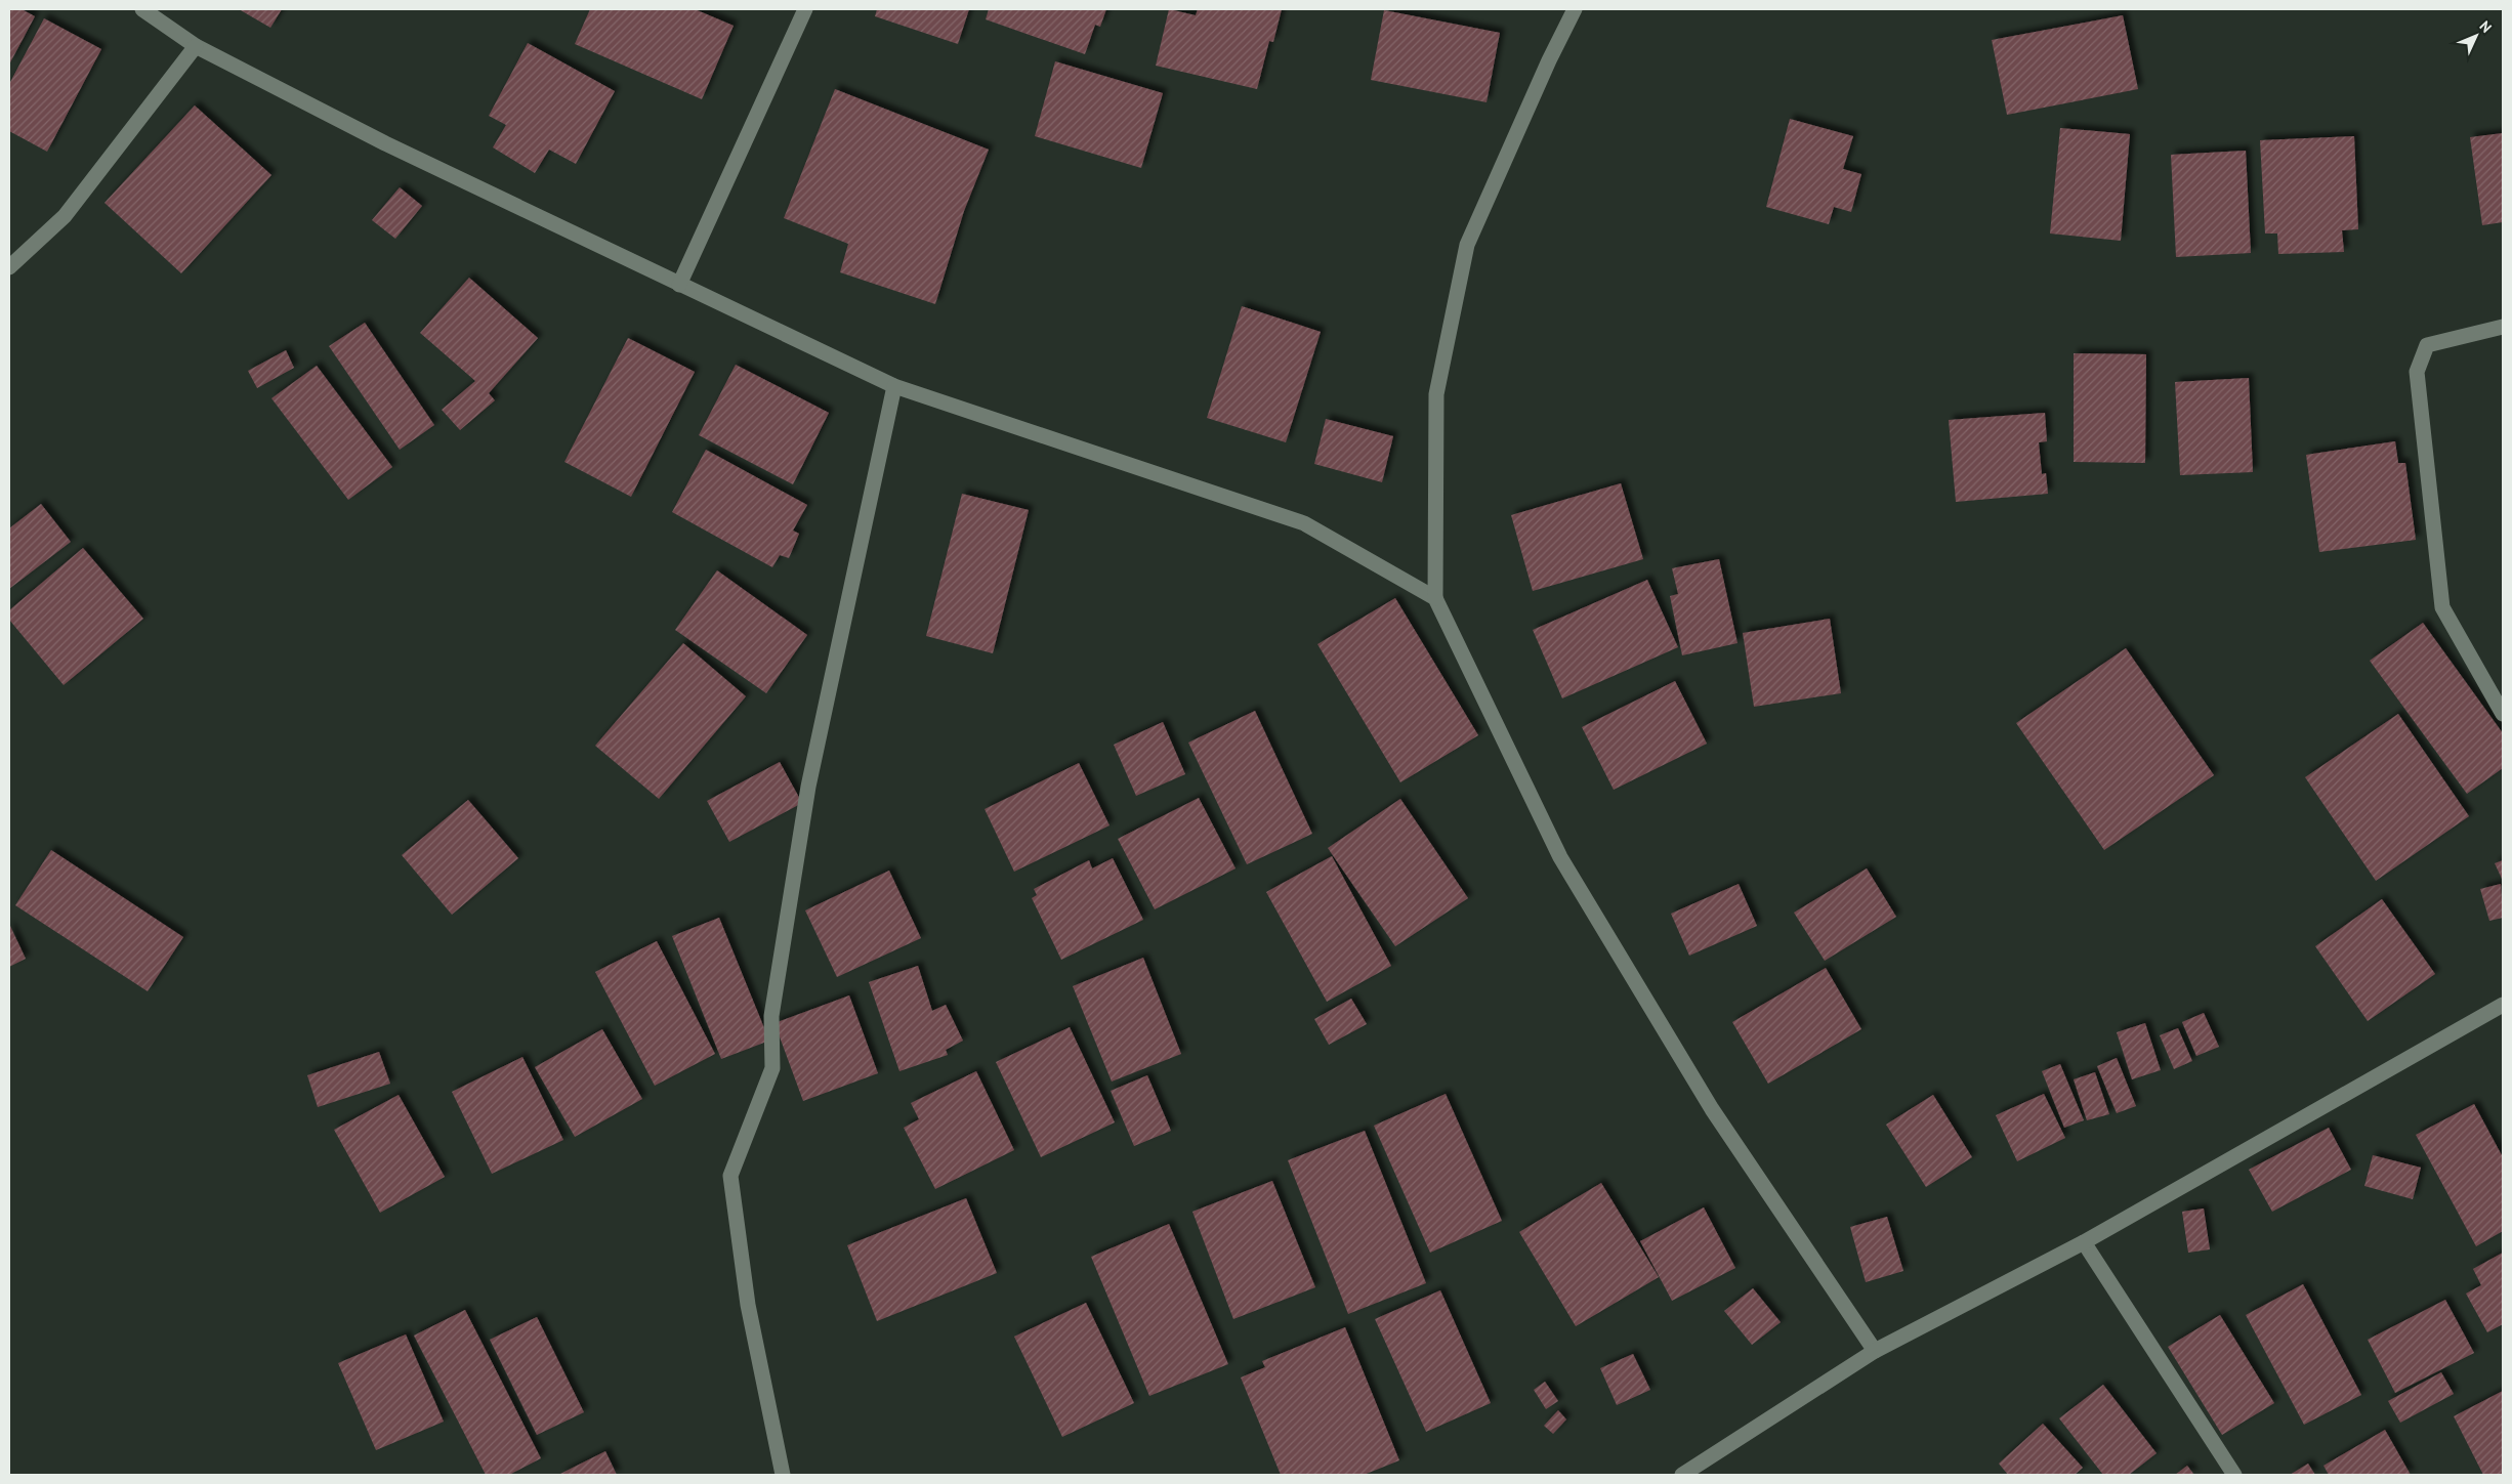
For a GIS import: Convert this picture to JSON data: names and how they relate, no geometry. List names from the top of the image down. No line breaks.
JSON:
{"north":"top right"}
